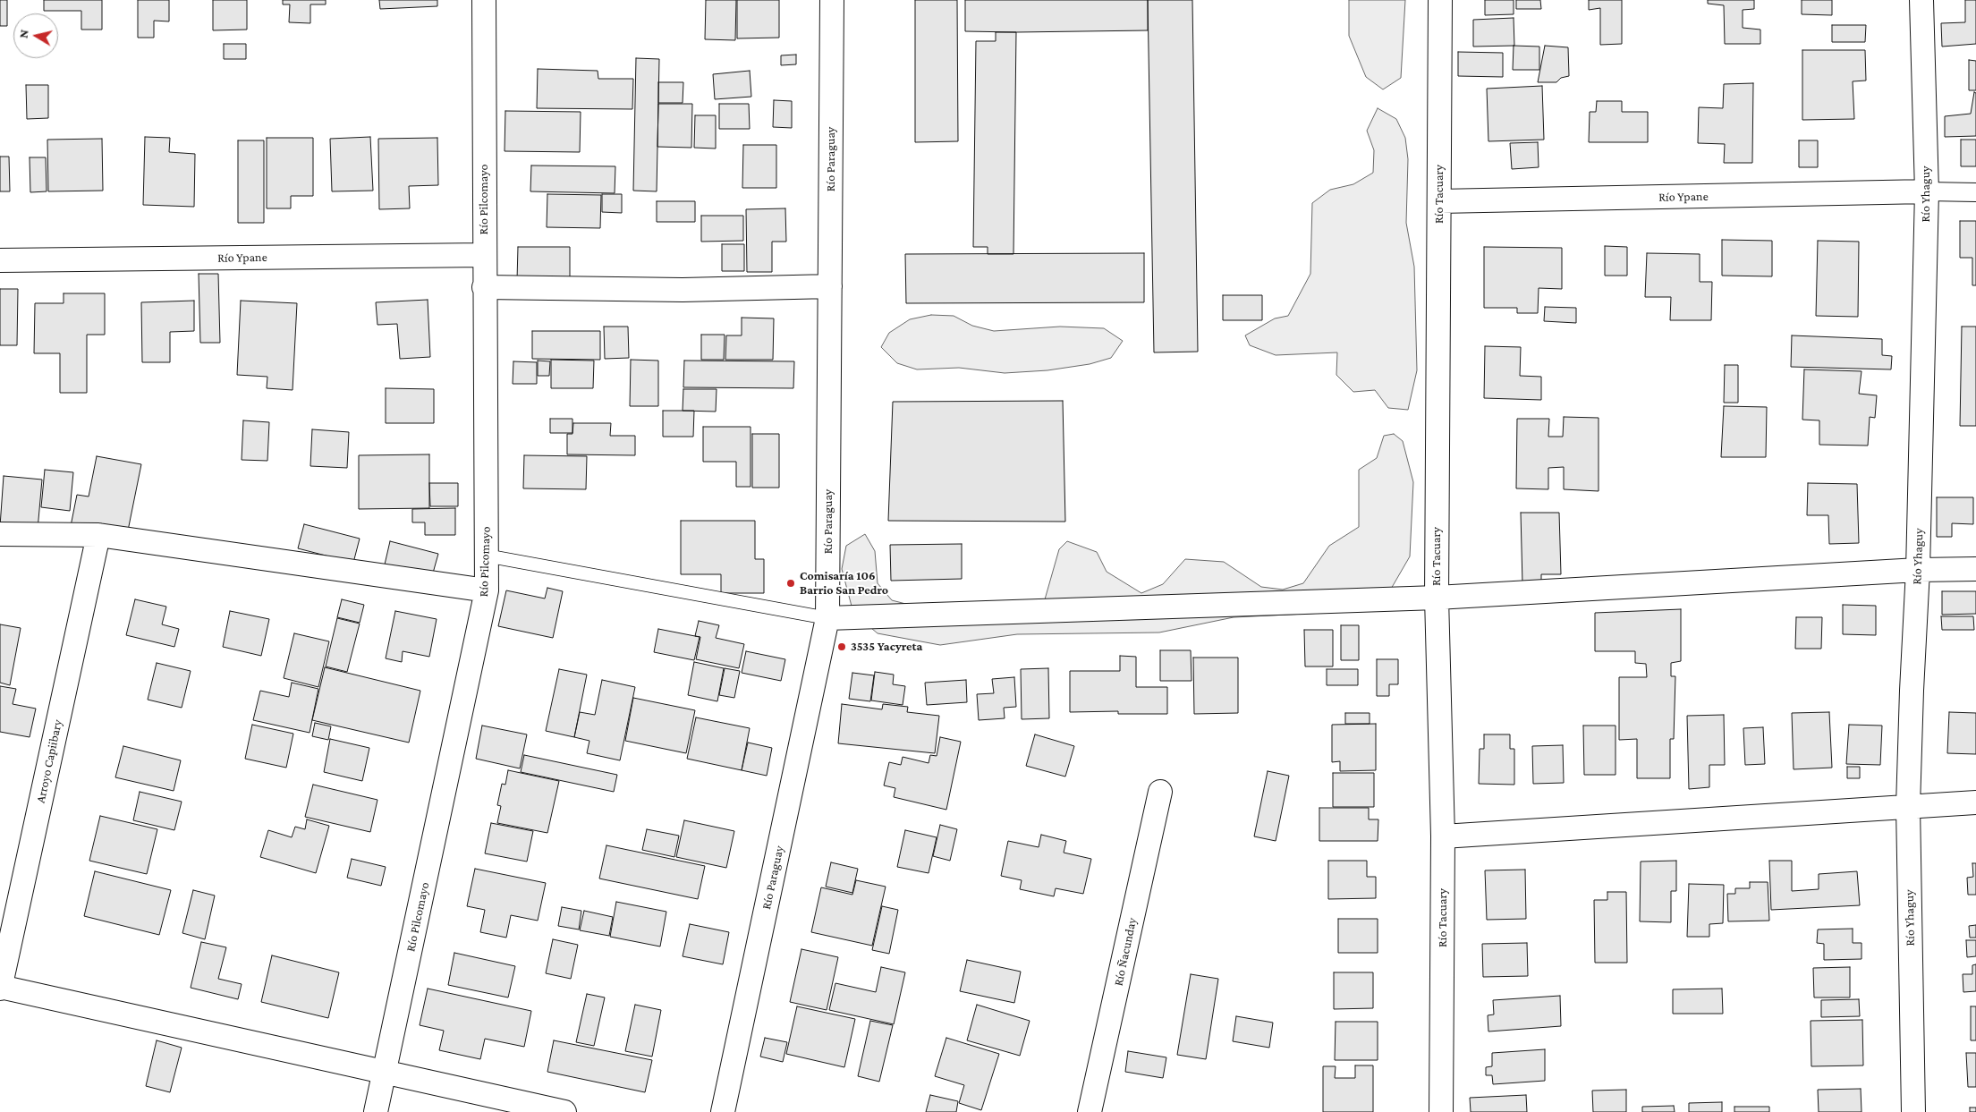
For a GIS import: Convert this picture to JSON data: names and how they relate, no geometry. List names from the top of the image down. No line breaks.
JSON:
{"streets":{"street":["Río Paraguay","Río Tacuary","Río Yhaguy","Río Ypane","Río Pilcomayo","Arroyo Capiibary","Río Ñacunday"]},"crossings":[["Río Tacuary","Río Ypane"],["Río Yhaguy","Río Ypane"],["Río Ypane","Río Pilcomayo"]],"places":["Comisaría 106 Barrio San Pedro","3535 Yacyreta"],"north":"left"}
